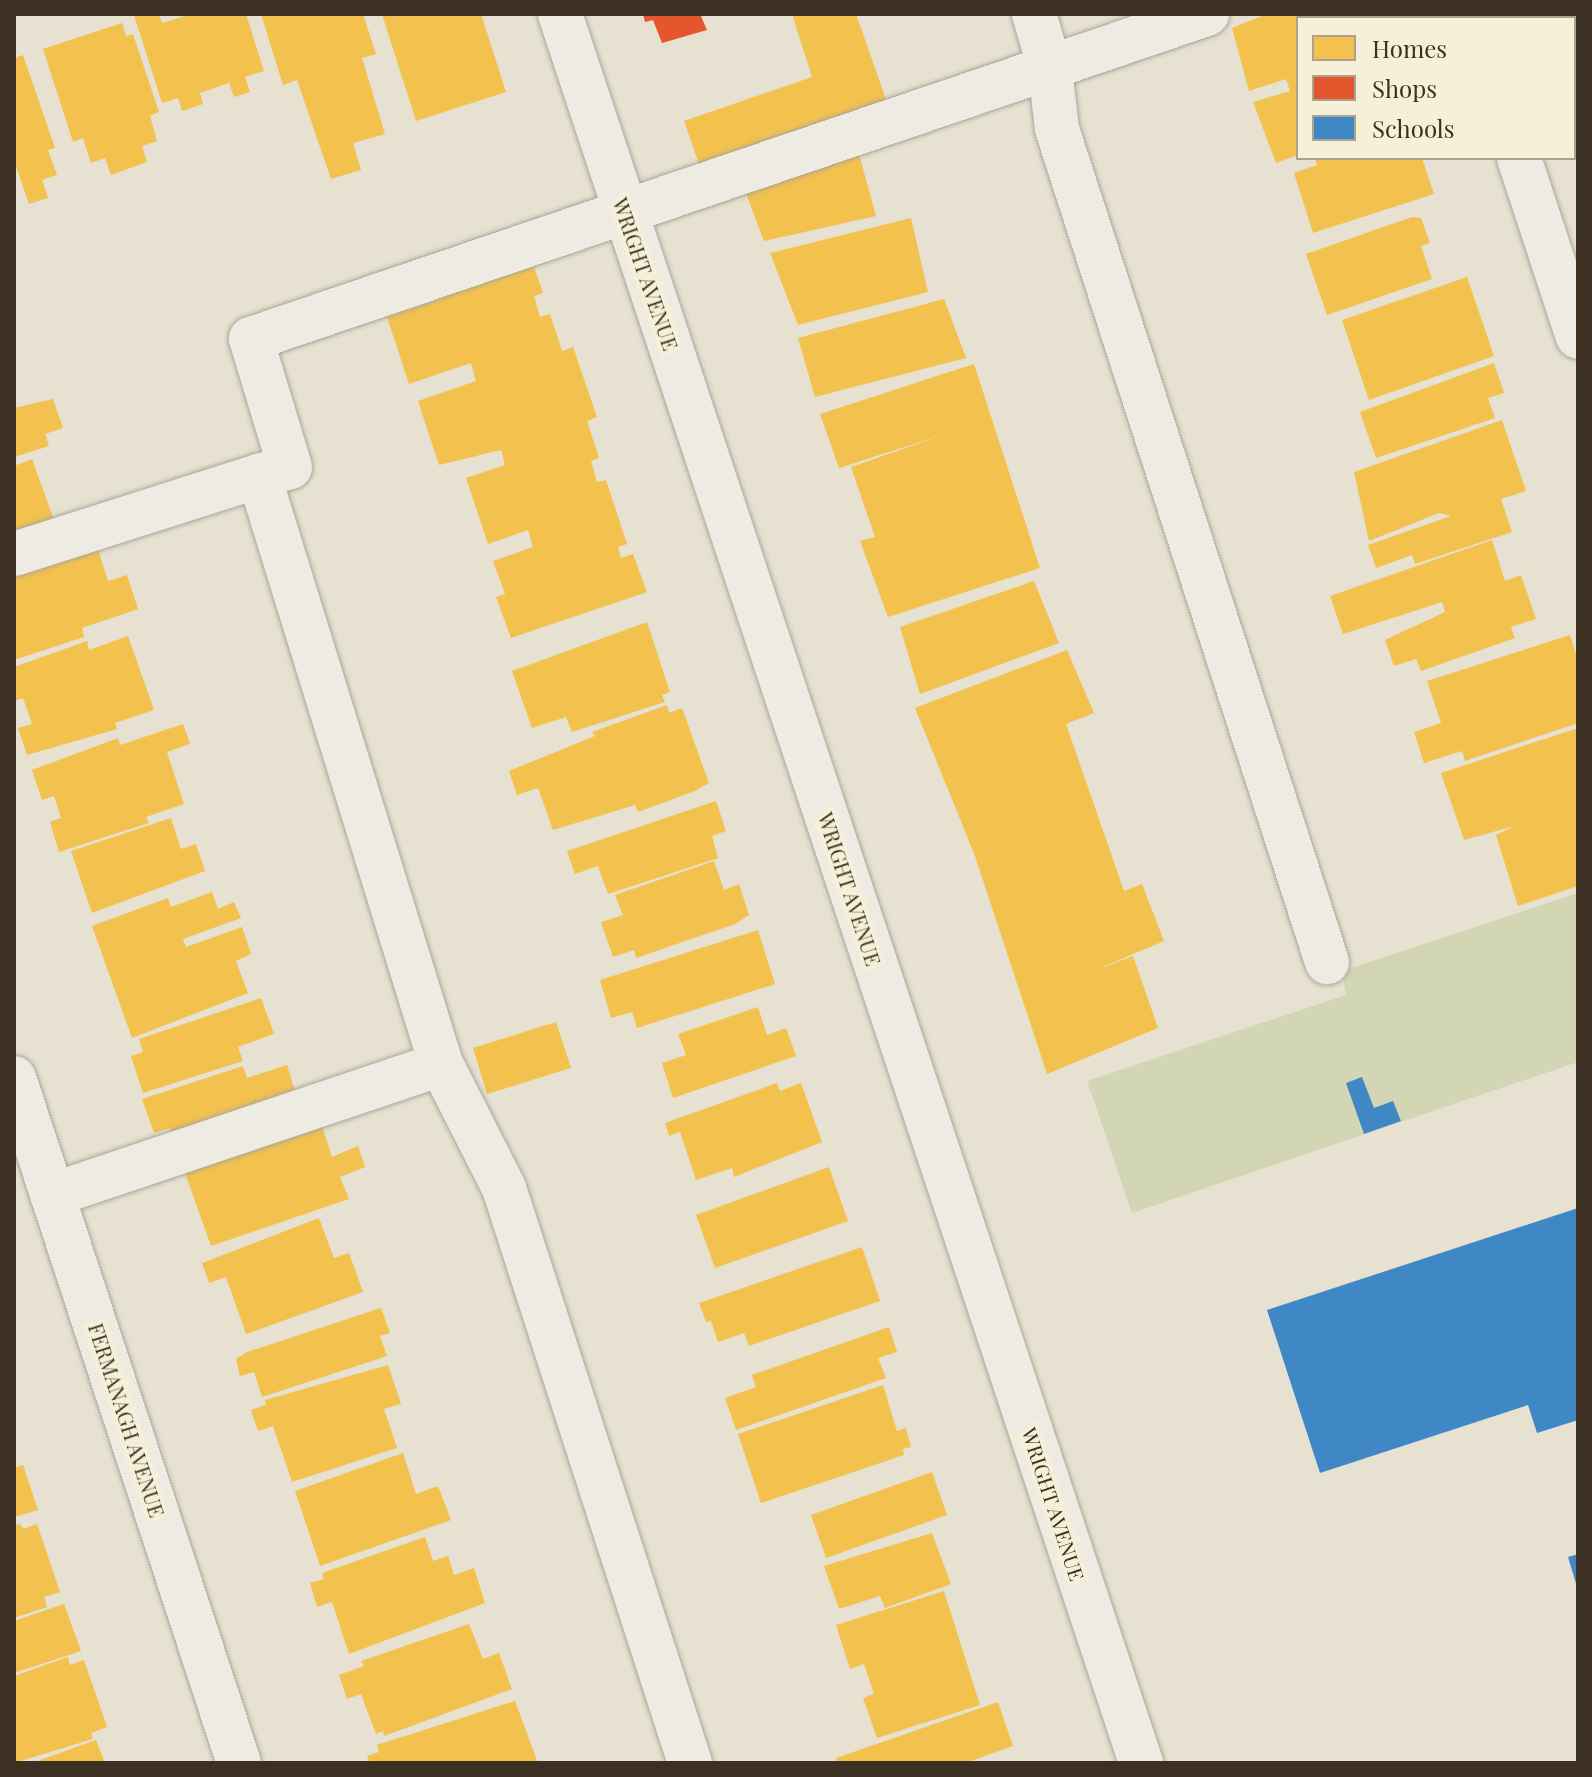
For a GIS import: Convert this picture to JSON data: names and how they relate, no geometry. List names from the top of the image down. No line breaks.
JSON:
{"streets":{"street":["WRIGHT AVENUE","FERMANAGH AVENUE"]},"legend":["Homes","Shops","Schools"]}
